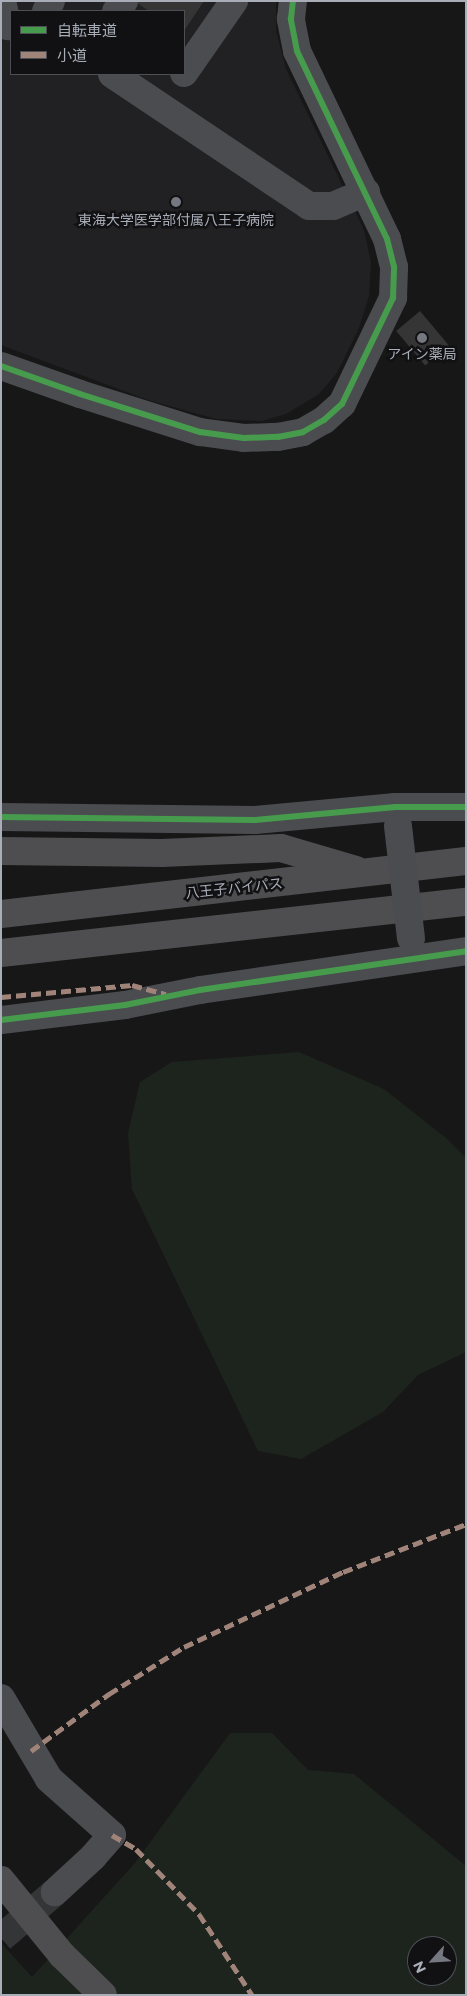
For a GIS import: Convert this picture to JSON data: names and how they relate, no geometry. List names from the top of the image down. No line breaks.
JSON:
{"streets":{"highway":["八王子バイパス"]},"places":["東海大学医学部付属八王子病院","アイン薬局"],"legend":["自転車道","小道"],"north":"bottom left"}
